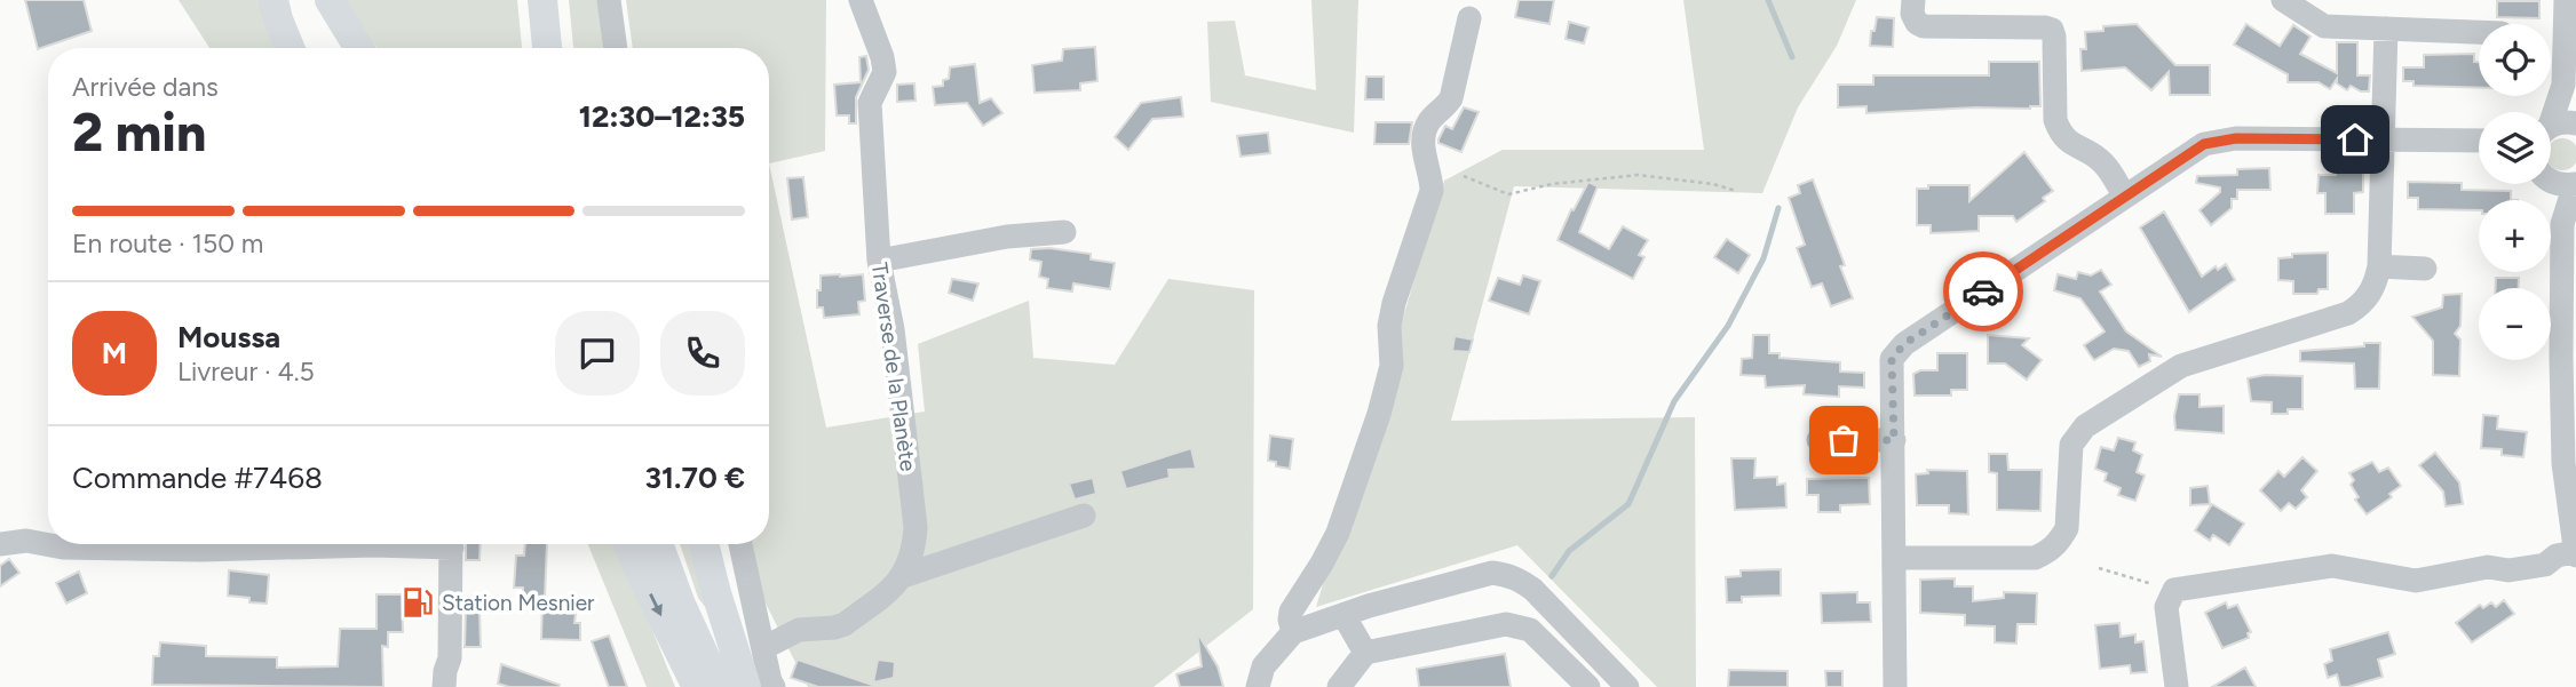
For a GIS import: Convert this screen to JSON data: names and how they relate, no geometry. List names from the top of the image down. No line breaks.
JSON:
{"streets":{"street":["Traverse de la Planète"]},"places":{"fuel station":["Station Mesnier"]},"page":{"map_buttons":["+","−"],"heading":["2 min","Arrivée dans","12:30–12:35"],"panel":["Moussa","Livreur · 4.5","Commande #7468","31.70 €"],"bar":"En route · 150 m","round":"M"}}
